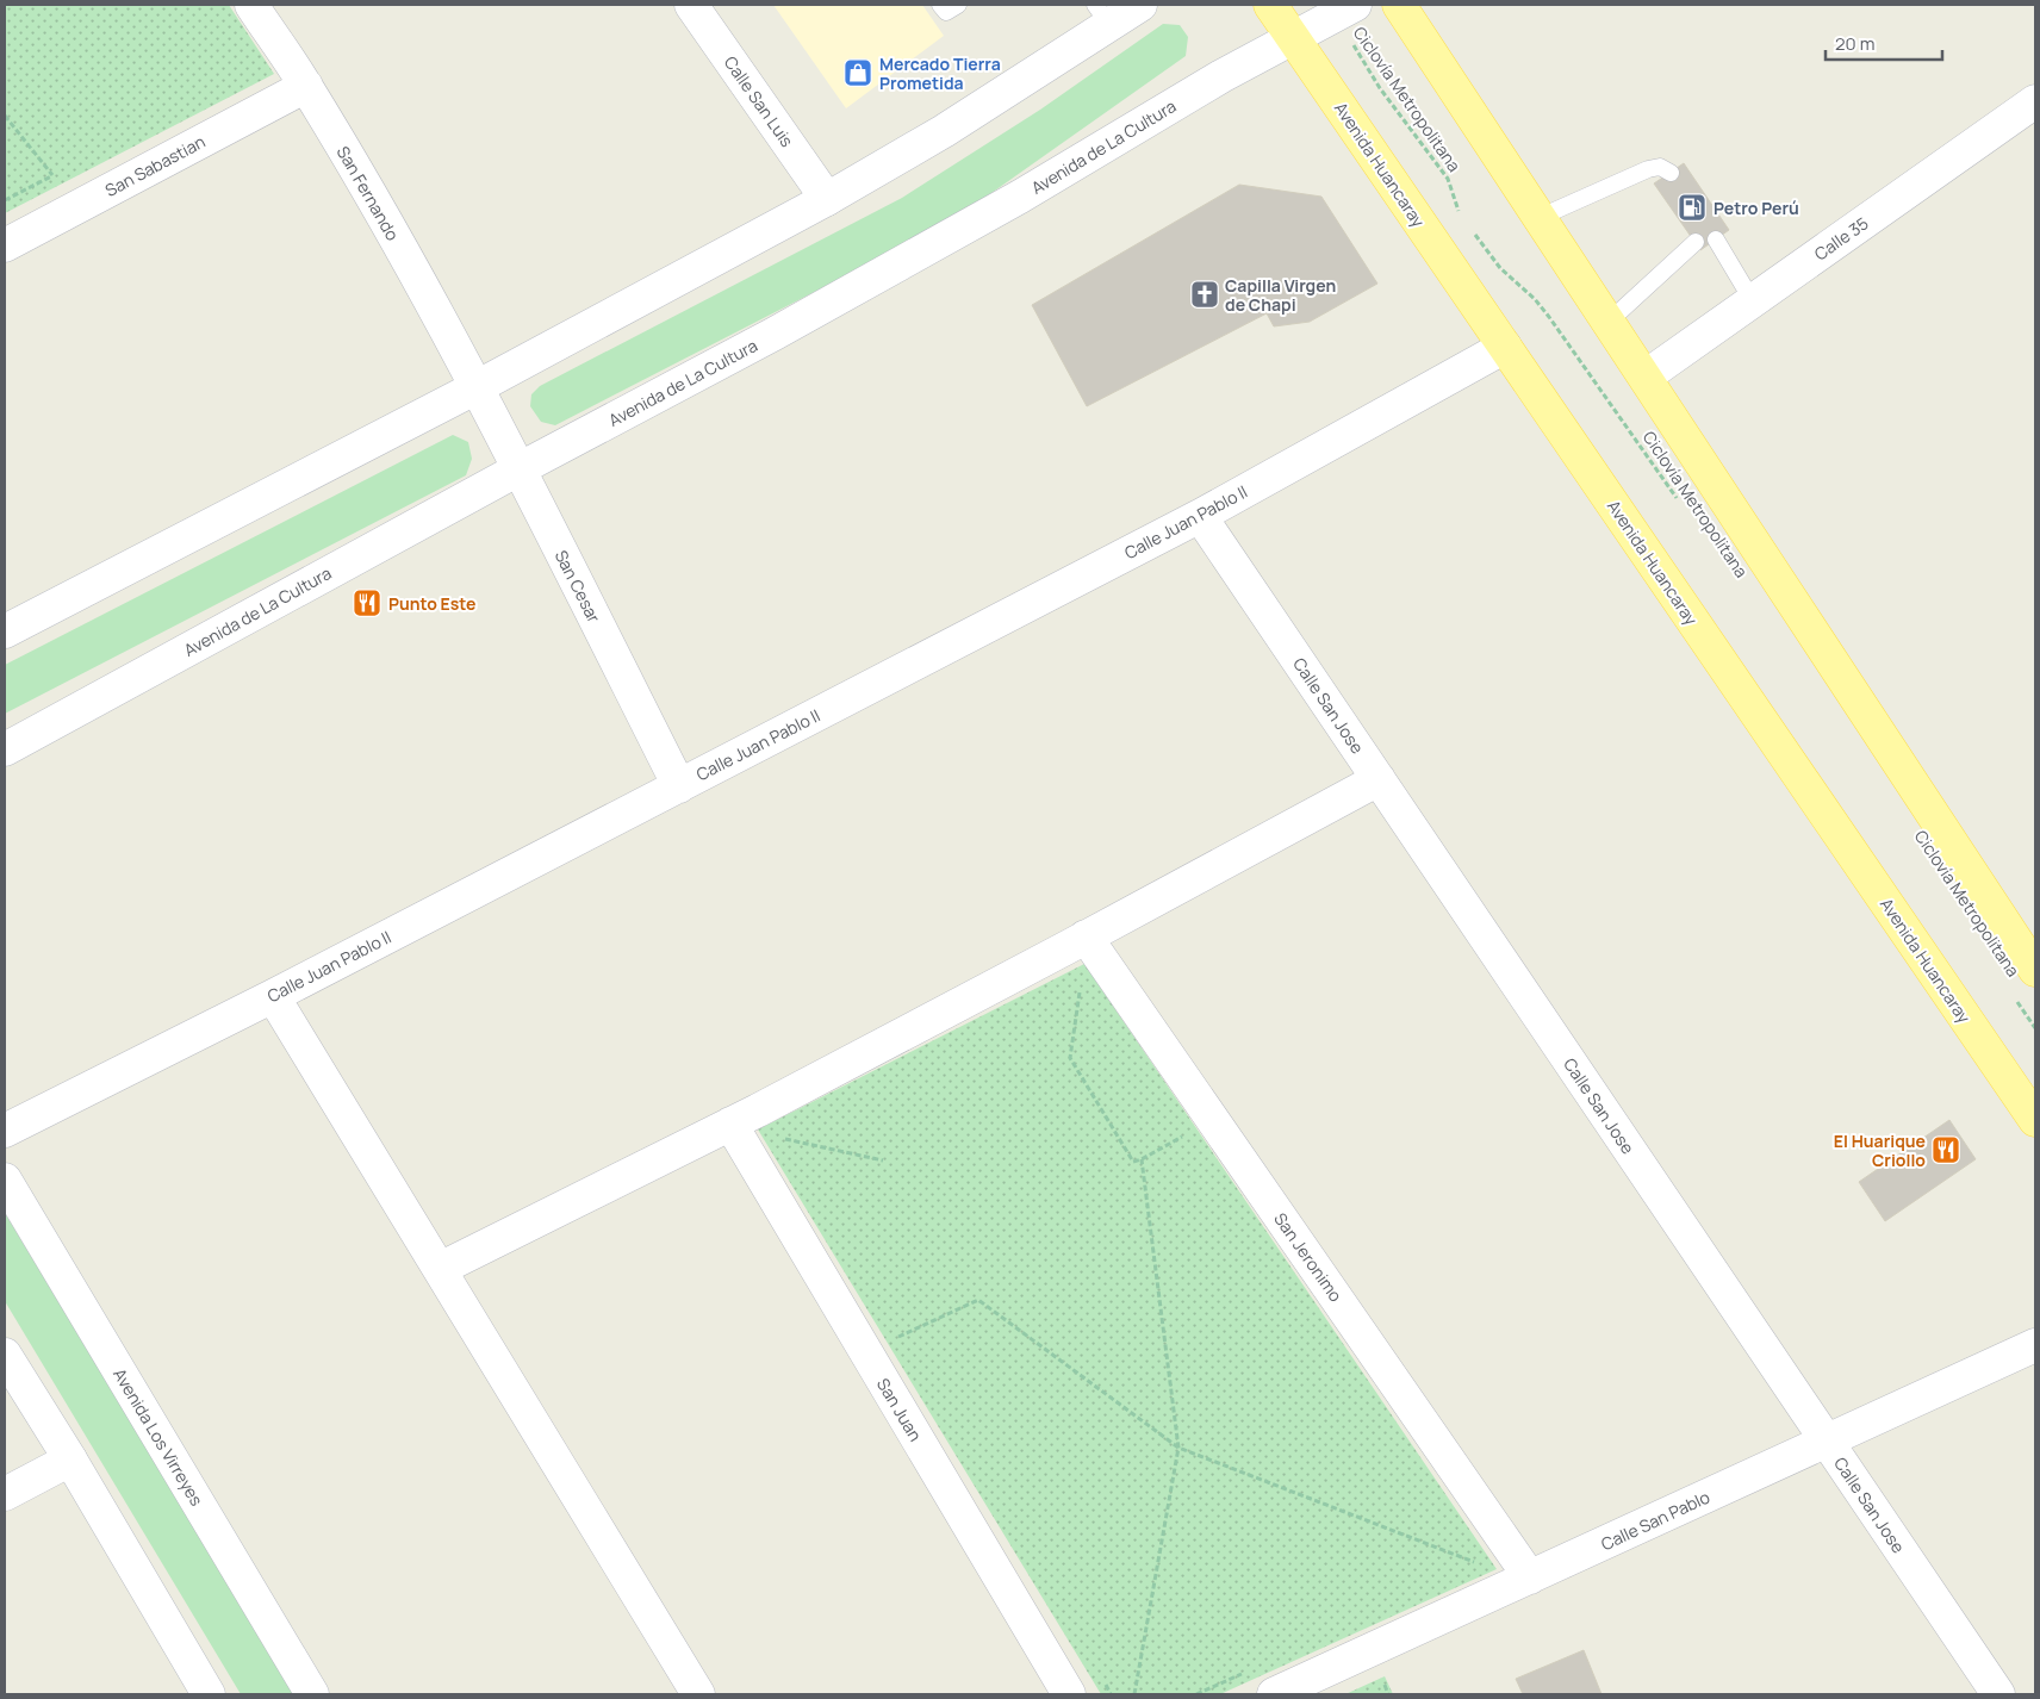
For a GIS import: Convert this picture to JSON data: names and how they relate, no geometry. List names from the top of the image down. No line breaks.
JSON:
{"streets":{"main road":["Avenida Huancaray"],"street":["Calle San Luis","Avenida de La Cultura","San Sabastian","San Fernando","Calle 35","Calle Juan Pablo II","San Cesar","Calle San Jose","San Jeronimo","San Juan","Avenida Los Virreyes","Calle San Pablo"],"path":["Ciclovía Metropolitana"]},"crossings":[["Ciclovía Metropolitana","Avenida de La Cultura"],["Avenida de La Cultura","Avenida Huancaray"],["Avenida de La Cultura","San Cesar"],["Avenida Huancaray","Calle Juan Pablo II"],["San Sabastian","San Fernando"],["San Fernando","San Cesar"],["Calle Juan Pablo II","San Cesar"],["Calle Juan Pablo II","Calle San Jose"],["Calle San Jose","Calle San Pablo"],["San Jeronimo","Calle San Pablo"]],"places":{"shop":["Mercado Tierra Prometida"],"fuel station":["Petro Perú"],"church":["Capilla Virgen de Chapi"],"restaurant":["Punto Este","El Huarique Criollo"]},"scale_bar":"20 m"}
